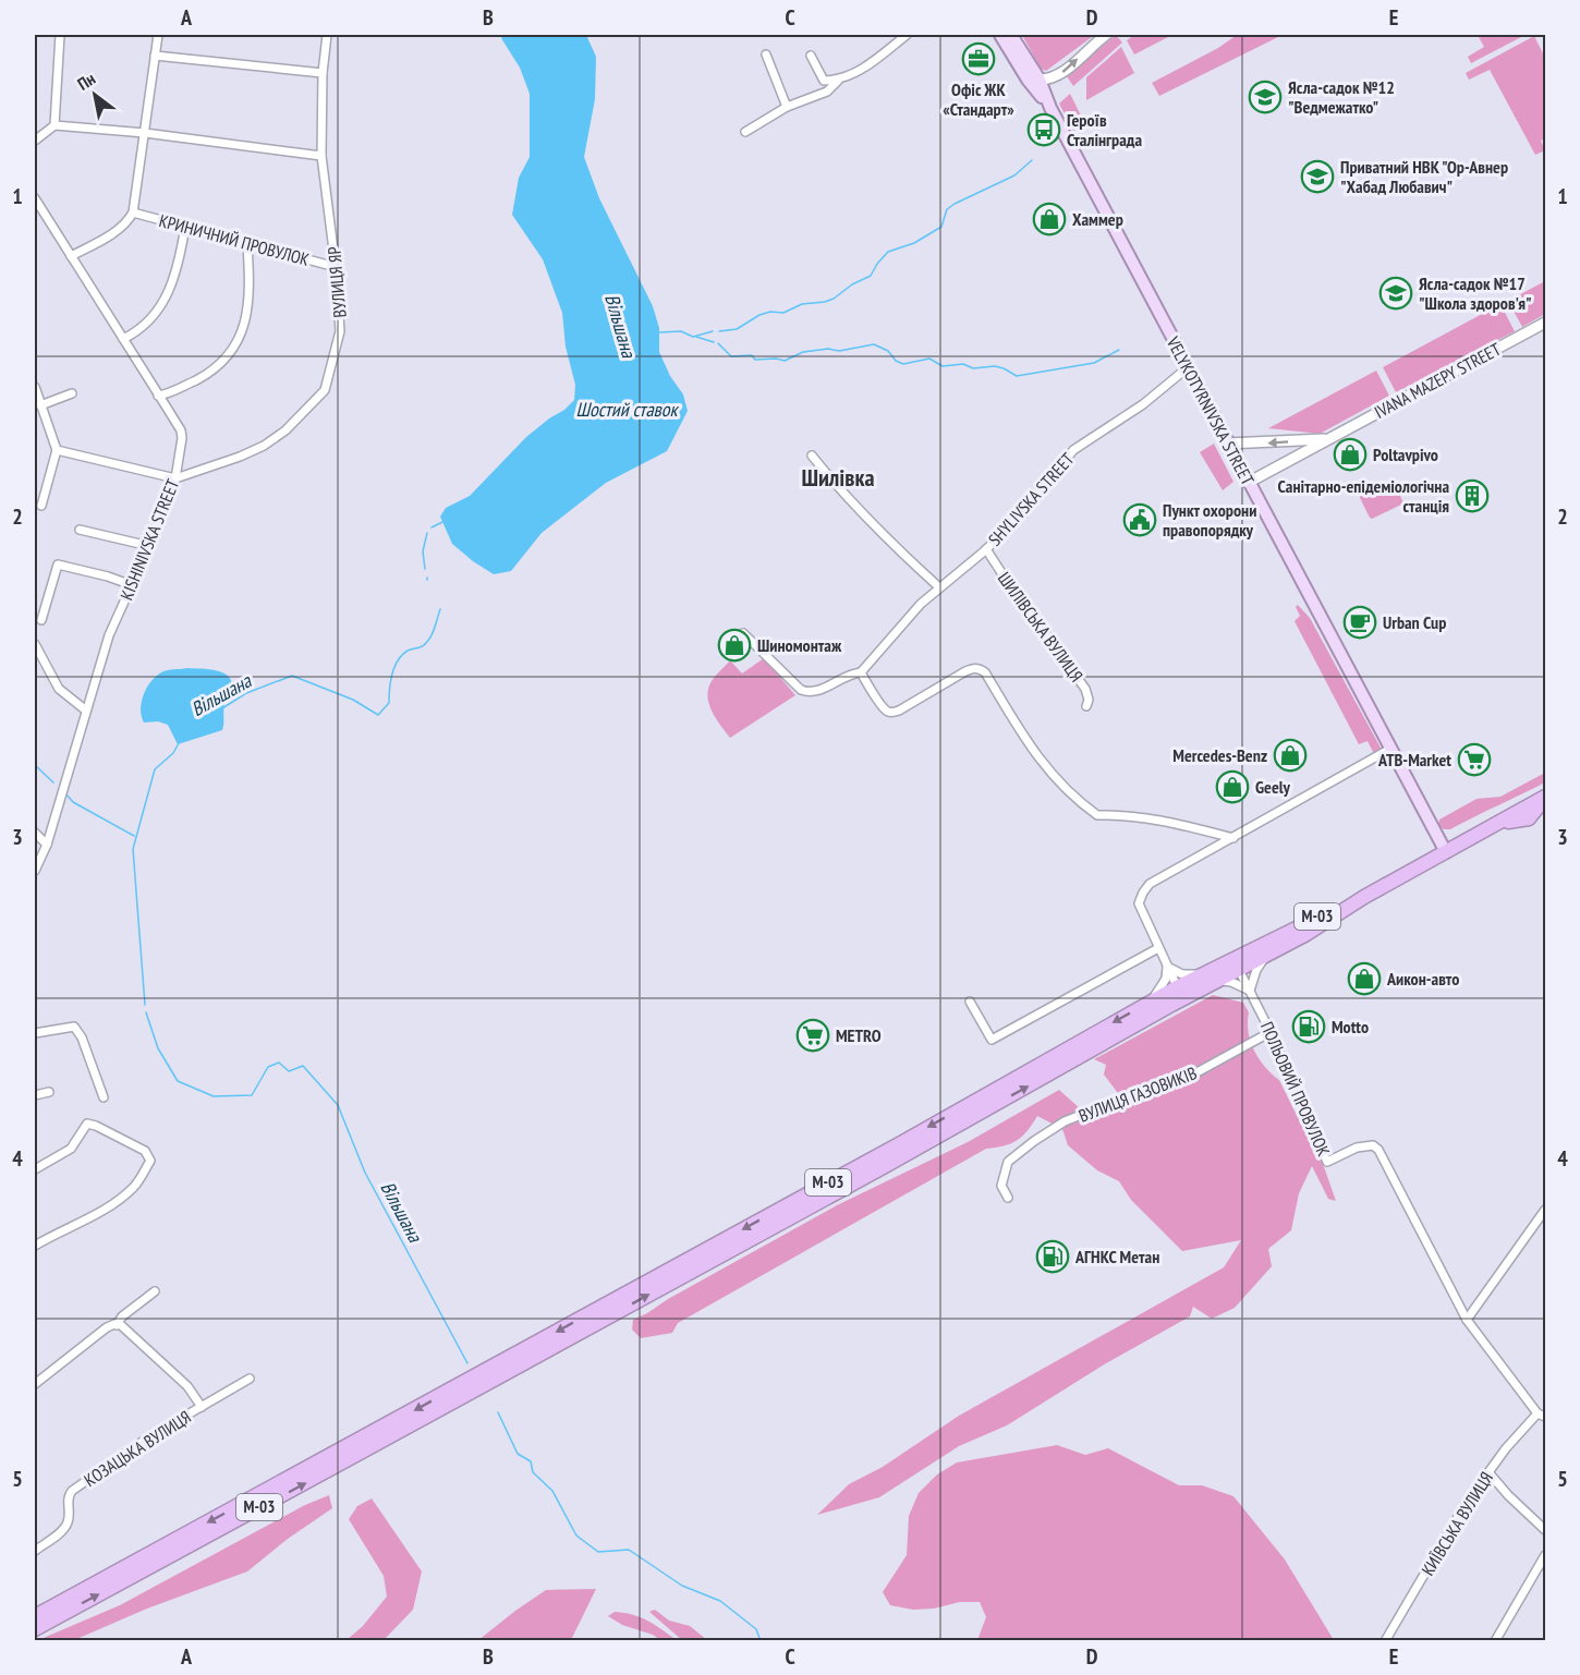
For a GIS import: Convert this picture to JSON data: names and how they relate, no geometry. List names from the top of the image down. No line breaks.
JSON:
{"streets":{"highway":["М-03"],"main road":["IVANA MAZEPY STREET","VELYKOTYRNIVSKA STREET"],"street":["КРИНИЧНИЙ ПРОВУЛОК","ВУЛИЦЯ ЯР","SHYLIVSKA STREET","KISHINIVSKA STREET","ШИЛІВСЬКА ВУЛИЦЯ","ПОЛЬОВИЙ ПРОВУЛОК","ВУЛИЦЯ ГАЗОВИКІВ","КОЗАЦЬКА ВУЛИЦЯ","КИЇВСЬКА ВУЛИЦЯ"]},"crossings":[["КРИНИЧНИЙ ПРОВУЛОК","ВУЛИЦЯ ЯР"],["ВУЛИЦЯ ЯР","KISHINIVSKA STREET"],["IVANA MAZEPY STREET","VELYKOTYRNIVSKA STREET"],["VELYKOTYRNIVSKA STREET","SHYLIVSKA STREET"],["VELYKOTYRNIVSKA STREET","М-03"],["SHYLIVSKA STREET","ШИЛІВСЬКА ВУЛИЦЯ"],["М-03","ПОЛЬОВИЙ ПРОВУЛОК"],["ПОЛЬОВИЙ ПРОВУЛОК","ВУЛИЦЯ ГАЗОВИКІВ"]],"districts":["Шилівка"],"water":["Вільшана","Шостий ставок"],"places":{"office":["Офіс ЖК «Стандарт»"],"school or university":["Ясла-садок №12 \"Ведмежатко\"","Приватний НВК \"Ор-Авнер \"Хабад Любавич\"","Ясла-садок №17 \"Школа здоров'я\""],"bus stop":["Героїв Сталінграда"],"shop":["Хаммер","Poltavpivo","Шиномонтаж","Mercedes-Benz","Geely","Аикон-авто"],"building":["Санітарно-епідеміологічна станція"],"public building":["Пункт охорони правопорядку"],"cafe":["Urban Cup"],"supermarket":["ATB-Market","METRO"],"fuel station":["Motto","АГНКС Метан"]},"north":"top left","grid":{"columns":["A","B","C","D","E"],"rows":["1","2","3","4","5"]}}
